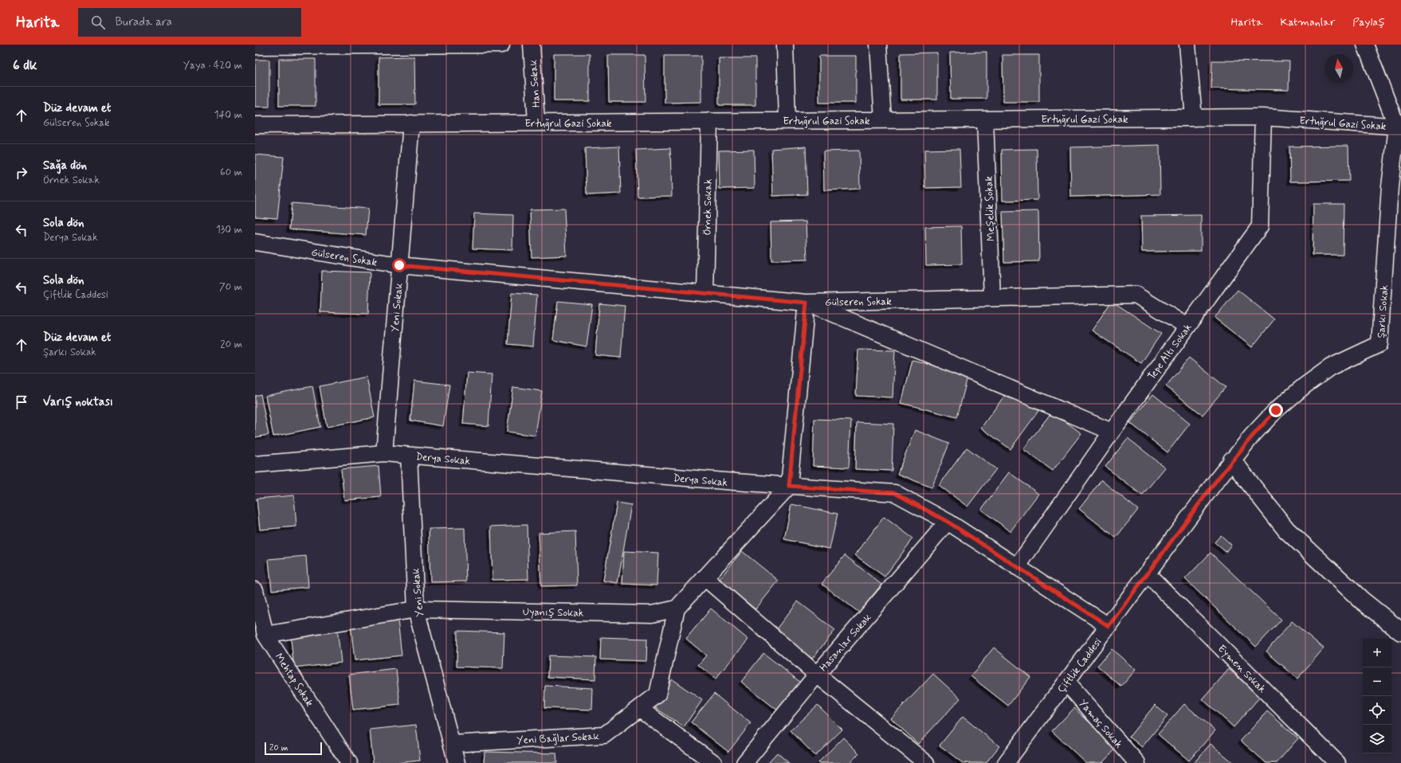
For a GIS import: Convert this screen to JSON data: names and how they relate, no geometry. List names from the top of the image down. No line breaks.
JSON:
{"streets":{"street":["Han Sokak","Ertuğrul Gazi Sokak","Örnek Sokak","Meşelik Sokak","Gülseren Sokak","Yeni Sokak","Şarkı Sokak","Tepe Altı Sokak","Derya Sokak","Uyanış Sokak","Hasanlar Sokak","Çiftlik Caddesi","Eymen Sokak","Mehtap Sokak","Yamaç Sokak","Yeni Bağlar Sokak"]},"crossings":[["Han Sokak","Ertuğrul Gazi Sokak"],["Ertuğrul Gazi Sokak","Örnek Sokak"],["Ertuğrul Gazi Sokak","Meşelik Sokak"],["Ertuğrul Gazi Sokak","Yeni Sokak"],["Ertuğrul Gazi Sokak","Şarkı Sokak"],["Ertuğrul Gazi Sokak","Tepe Altı Sokak"],["Örnek Sokak","Gülseren Sokak"],["Meşelik Sokak","Gülseren Sokak"],["Gülseren Sokak","Yeni Sokak"],["Gülseren Sokak","Tepe Altı Sokak"],["Yeni Sokak","Derya Sokak"],["Yeni Sokak","Uyanış Sokak"],["Yeni Sokak","Yeni Bağlar Sokak"],["Şarkı Sokak","Çiftlik Caddesi"],["Tepe Altı Sokak","Derya Sokak"],["Derya Sokak","Hasanlar Sokak"],["Derya Sokak","Çiftlik Caddesi"],["Uyanış Sokak","Mehtap Sokak"],["Uyanış Sokak","Yeni Bağlar Sokak"],["Çiftlik Caddesi","Eymen Sokak"],["Çiftlik Caddesi","Yamaç Sokak"]],"scale_bar":"20 m","north":"top","page":{"header":"Harita","search":"Burada ara","nav":["Harita","Katmanlar","Paylaş"],"heading":["6 dk","Yaya · 420 m"],"list":[["Düz devam et","Gülseren Sokak","140 m"],["Sağa dön","Örnek Sokak","60 m"],["Sola dön","Derya Sokak","130 m"],["Sola dön","Çiftlik Caddesi","70 m"],["Düz devam et","Şarkı Sokak","20 m"],"Varış noktası"],"map_buttons":["+","−"],"scale":"20 m"}}
